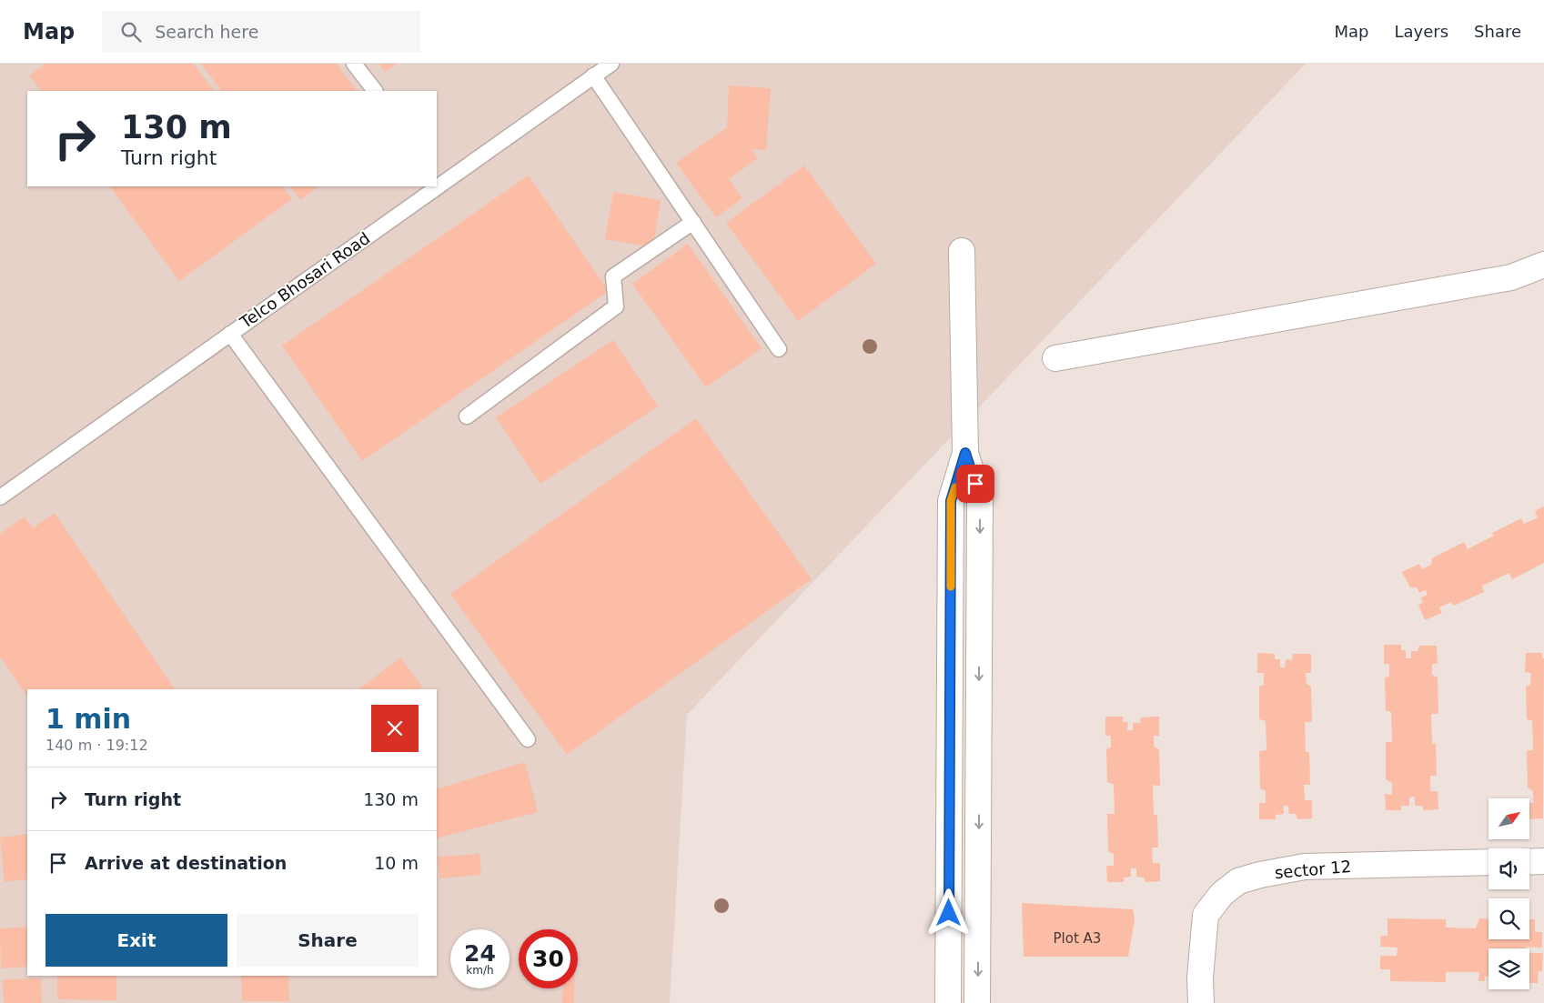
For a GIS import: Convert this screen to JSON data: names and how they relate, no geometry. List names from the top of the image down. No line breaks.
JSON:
{"streets":{"street":["sector 12"],"lane":["Telco Bhosari Road"]},"house_numbers":["Plot A3"],"north":"top right","page":{"header":"Map","search":"Search here","nav":["Map","Layers","Share"],"turn":["130 m","Turn right"],"heading":["1 min","140 m · 19:12"],"list":[{"name":"Turn right","value":"130 m"},{"name":"Arrive at destination","value":"10 m"}],"buttons":["Exit","Share"],"speed":"24 km/h","limit":"30"}}
